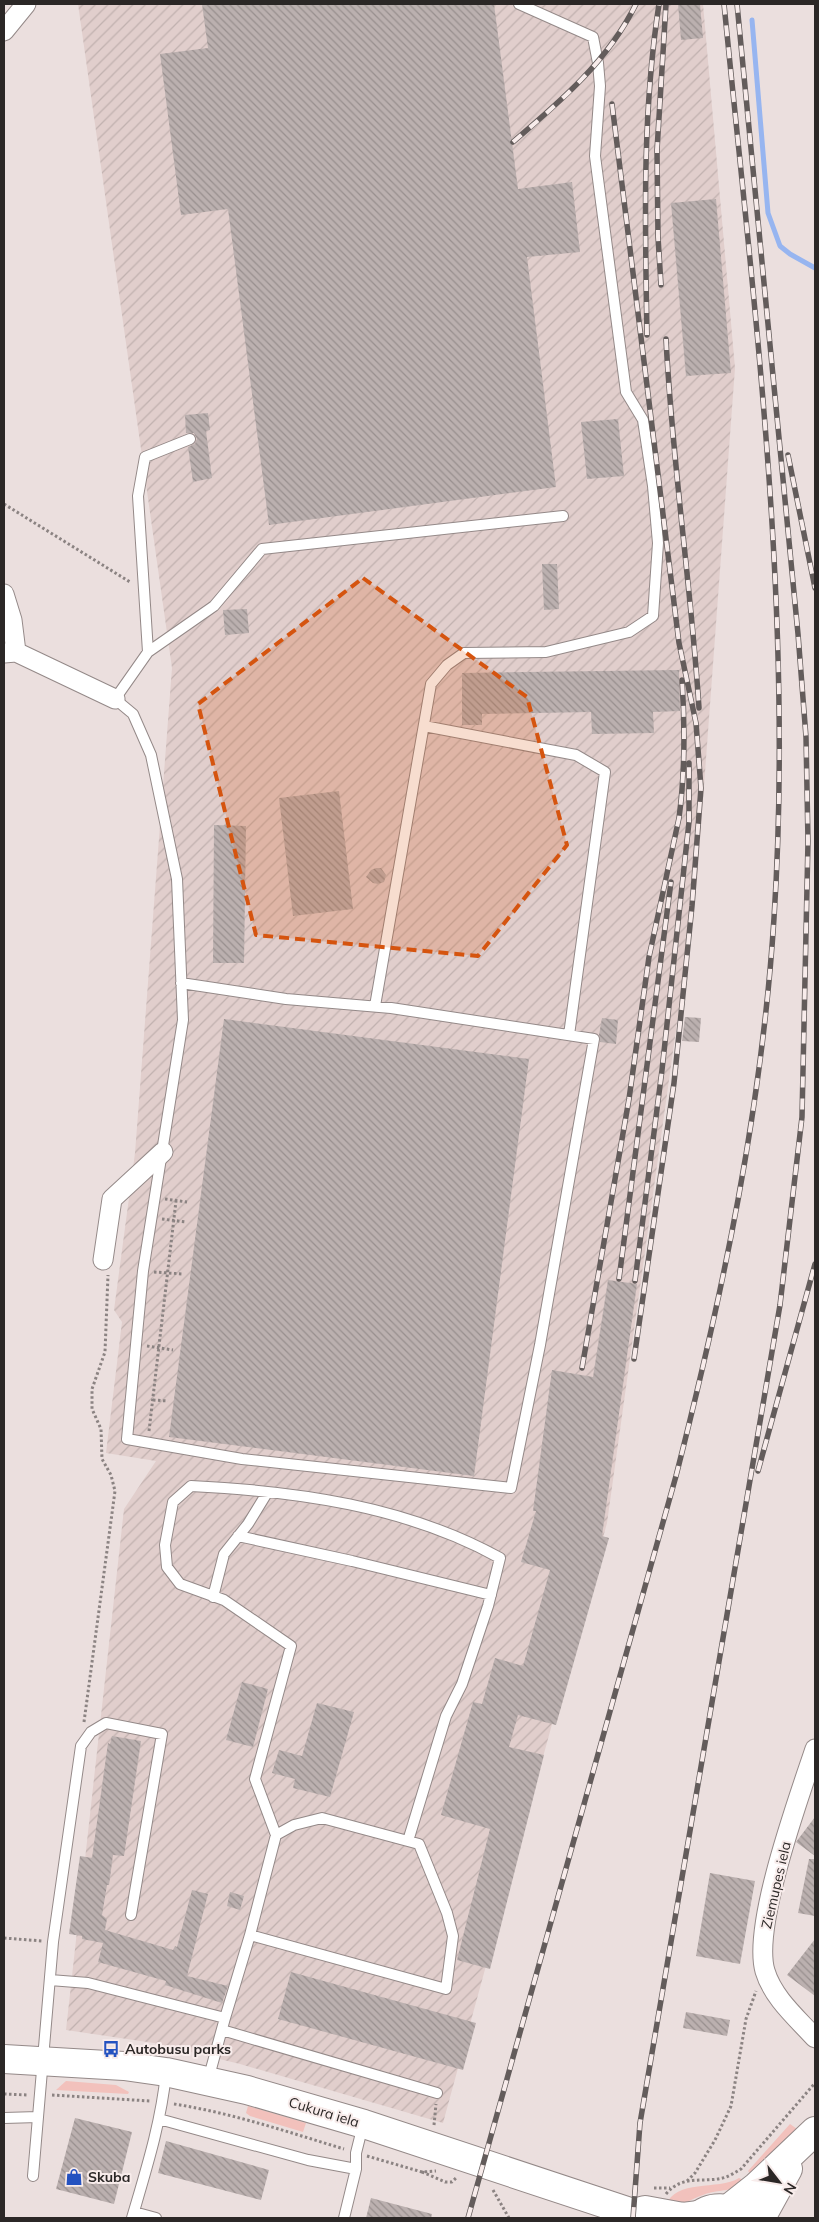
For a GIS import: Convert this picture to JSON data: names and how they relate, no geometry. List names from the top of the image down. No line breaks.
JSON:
{"streets":{"main road":["Cukura iela"],"street":["Ziemupes iela"]},"places":{"bus stop":["Autobusu parks"],"shop":["Skuba"]},"north":"bottom right"}
